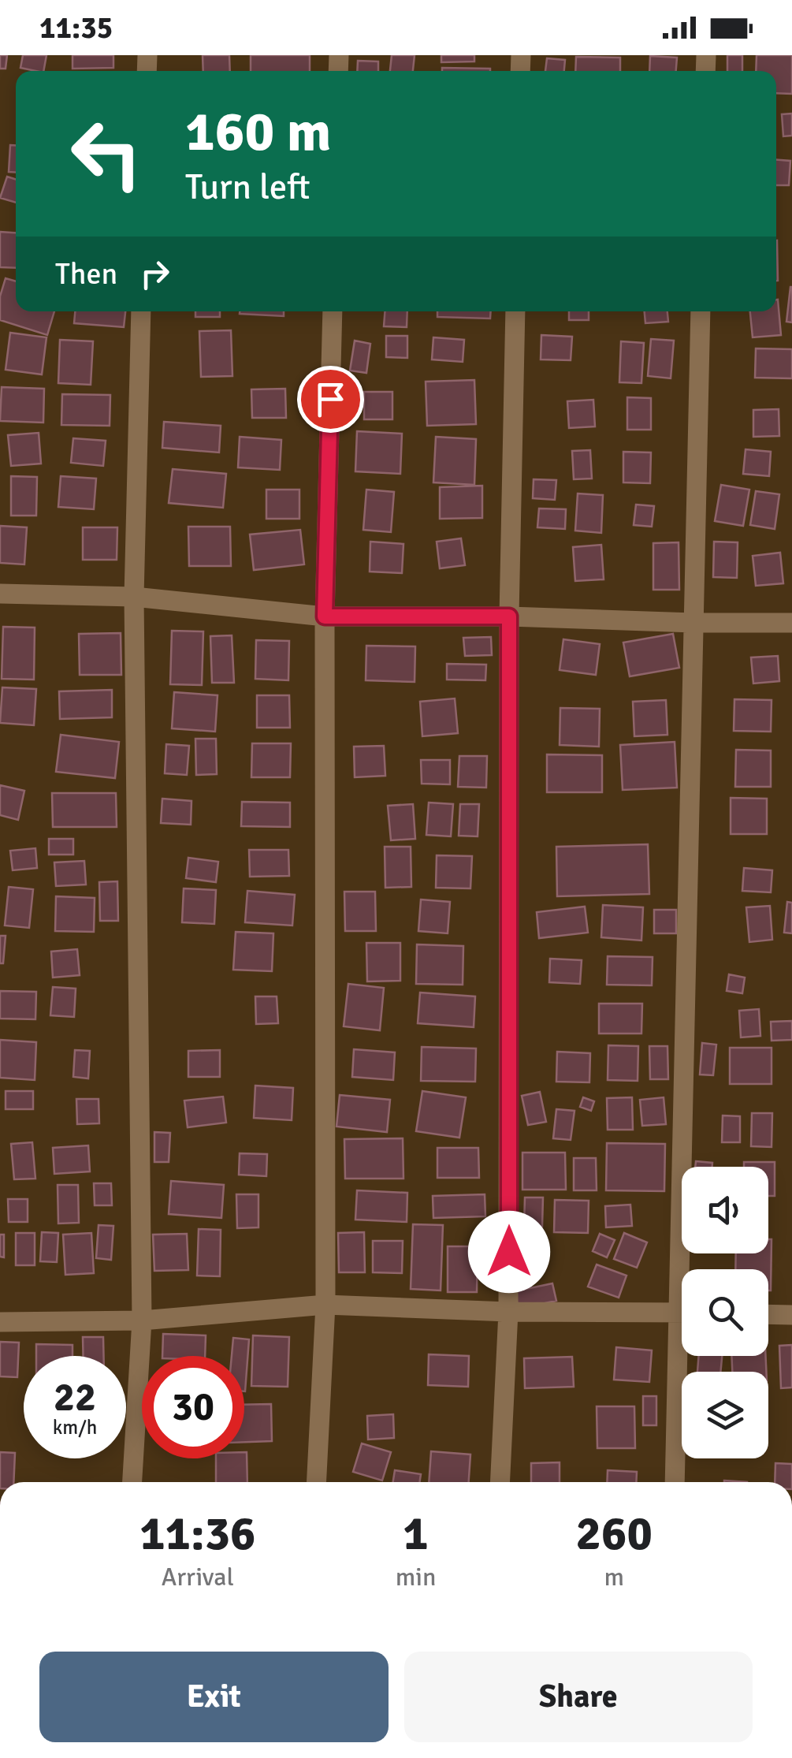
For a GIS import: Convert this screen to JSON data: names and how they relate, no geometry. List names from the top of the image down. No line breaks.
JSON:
{"page":{"status":"11:35","turn":["160 m","Turn left"],"then":"Then","speed":"22 km/h","limit":"30","eta":["11:36","Arrival","1","min","260","m"],"buttons":["Exit","Share"]}}
